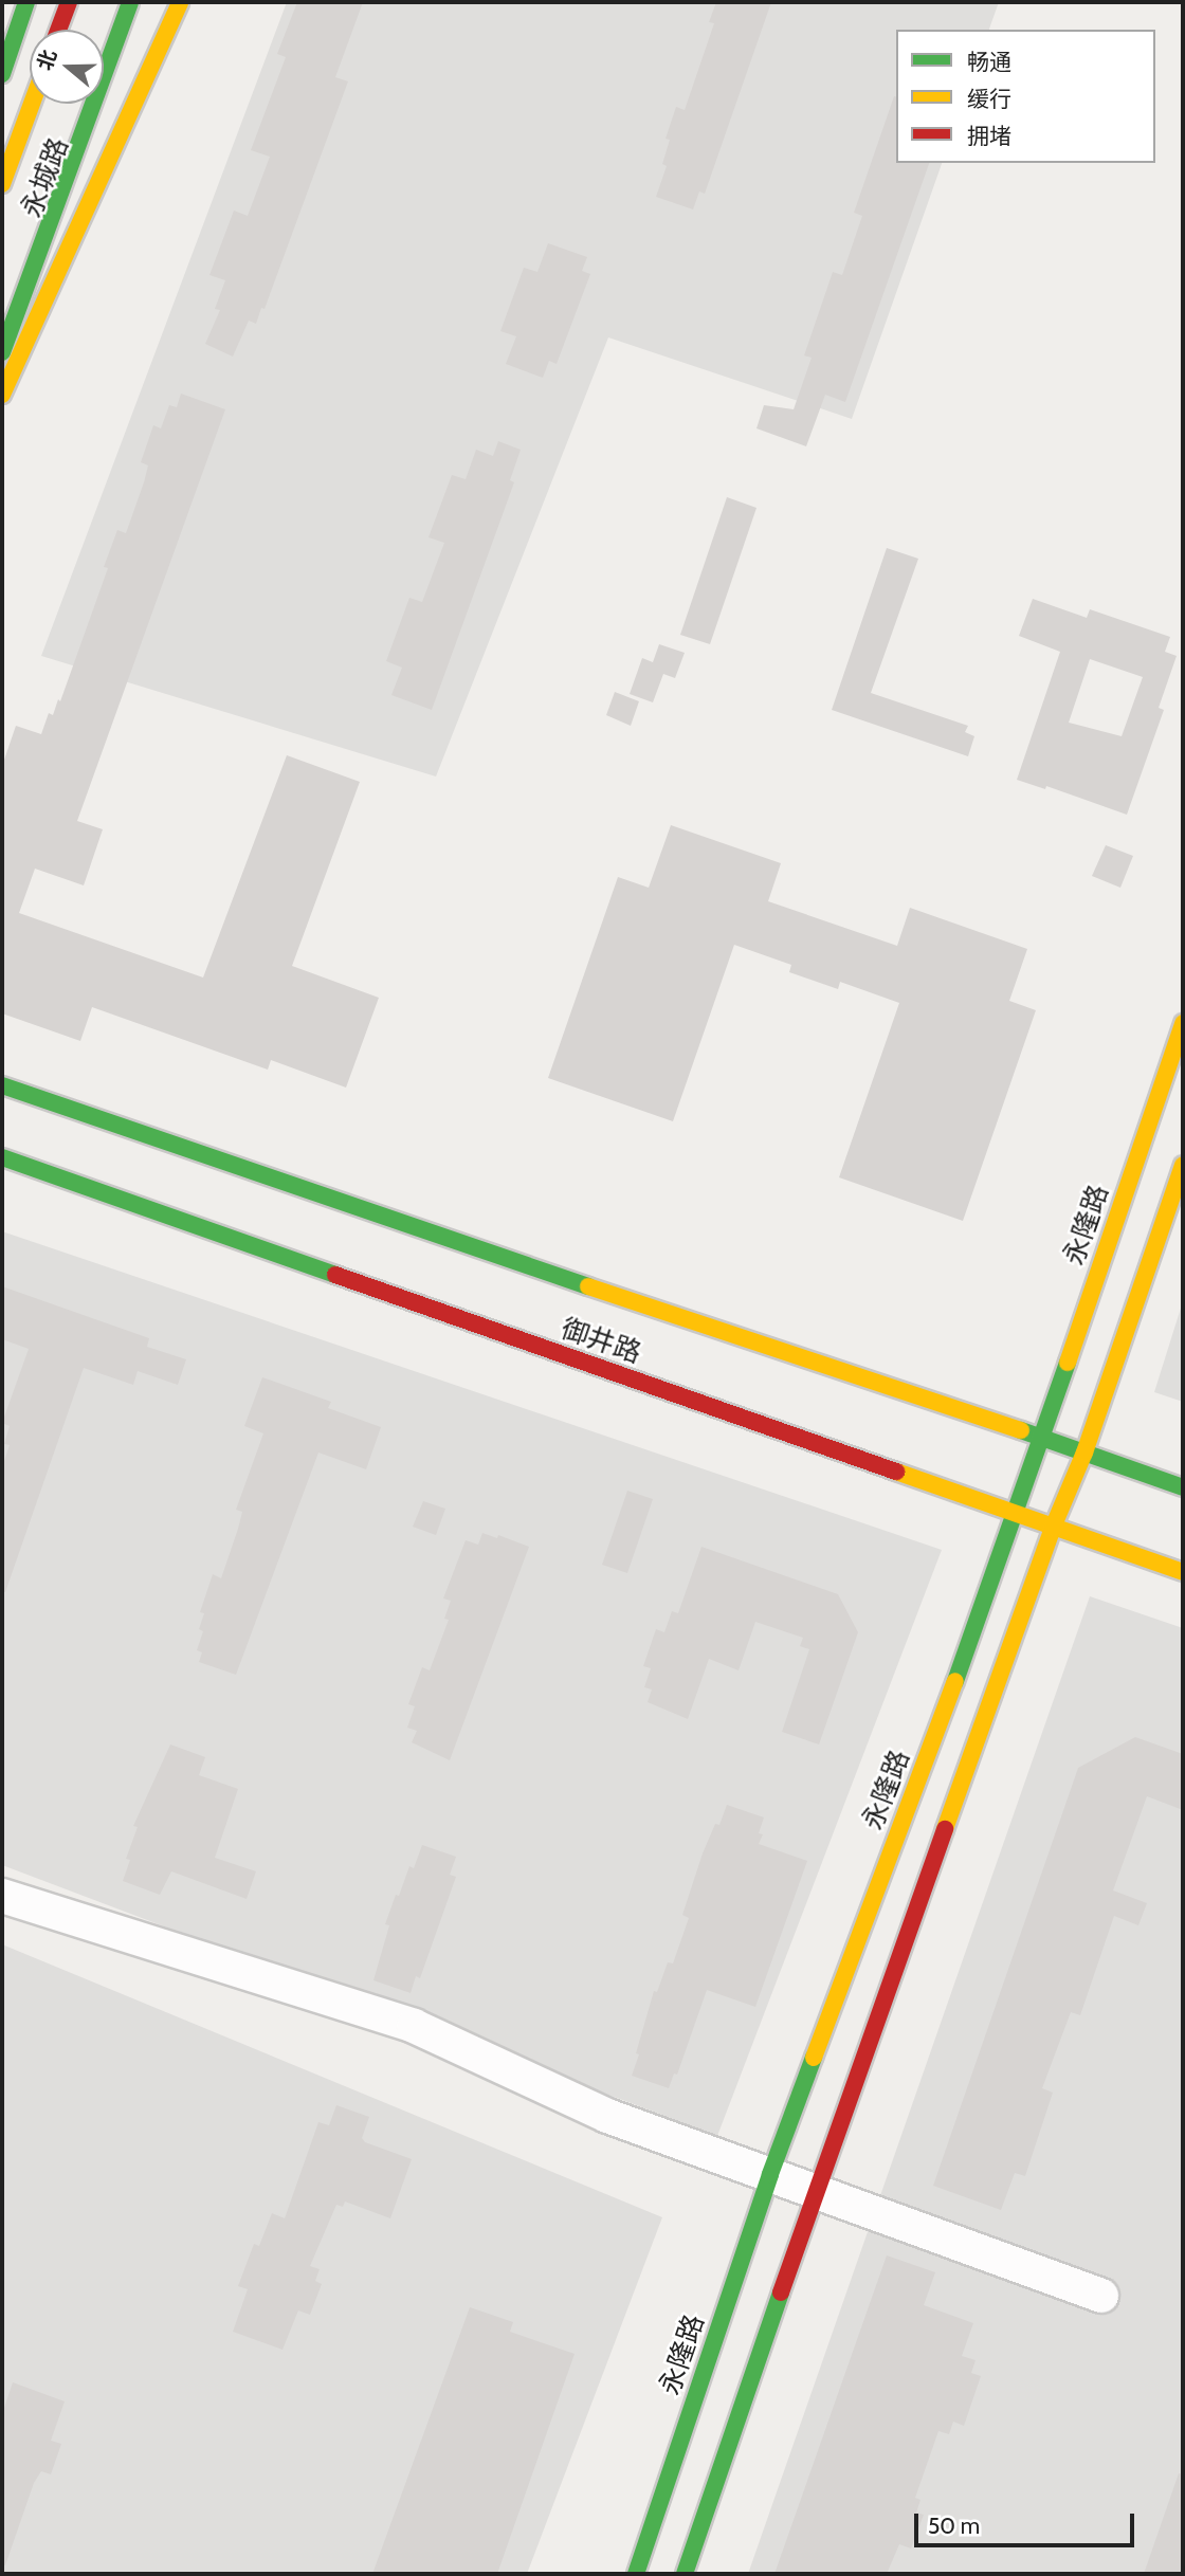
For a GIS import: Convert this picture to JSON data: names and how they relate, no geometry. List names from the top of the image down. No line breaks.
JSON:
{"streets":{"main road":["永城路","永隆路","御井路"]},"crossings":[["永隆路","御井路"]],"legend":["畅通","缓行","拥堵"],"scale_bar":"50 m","north":"left"}
